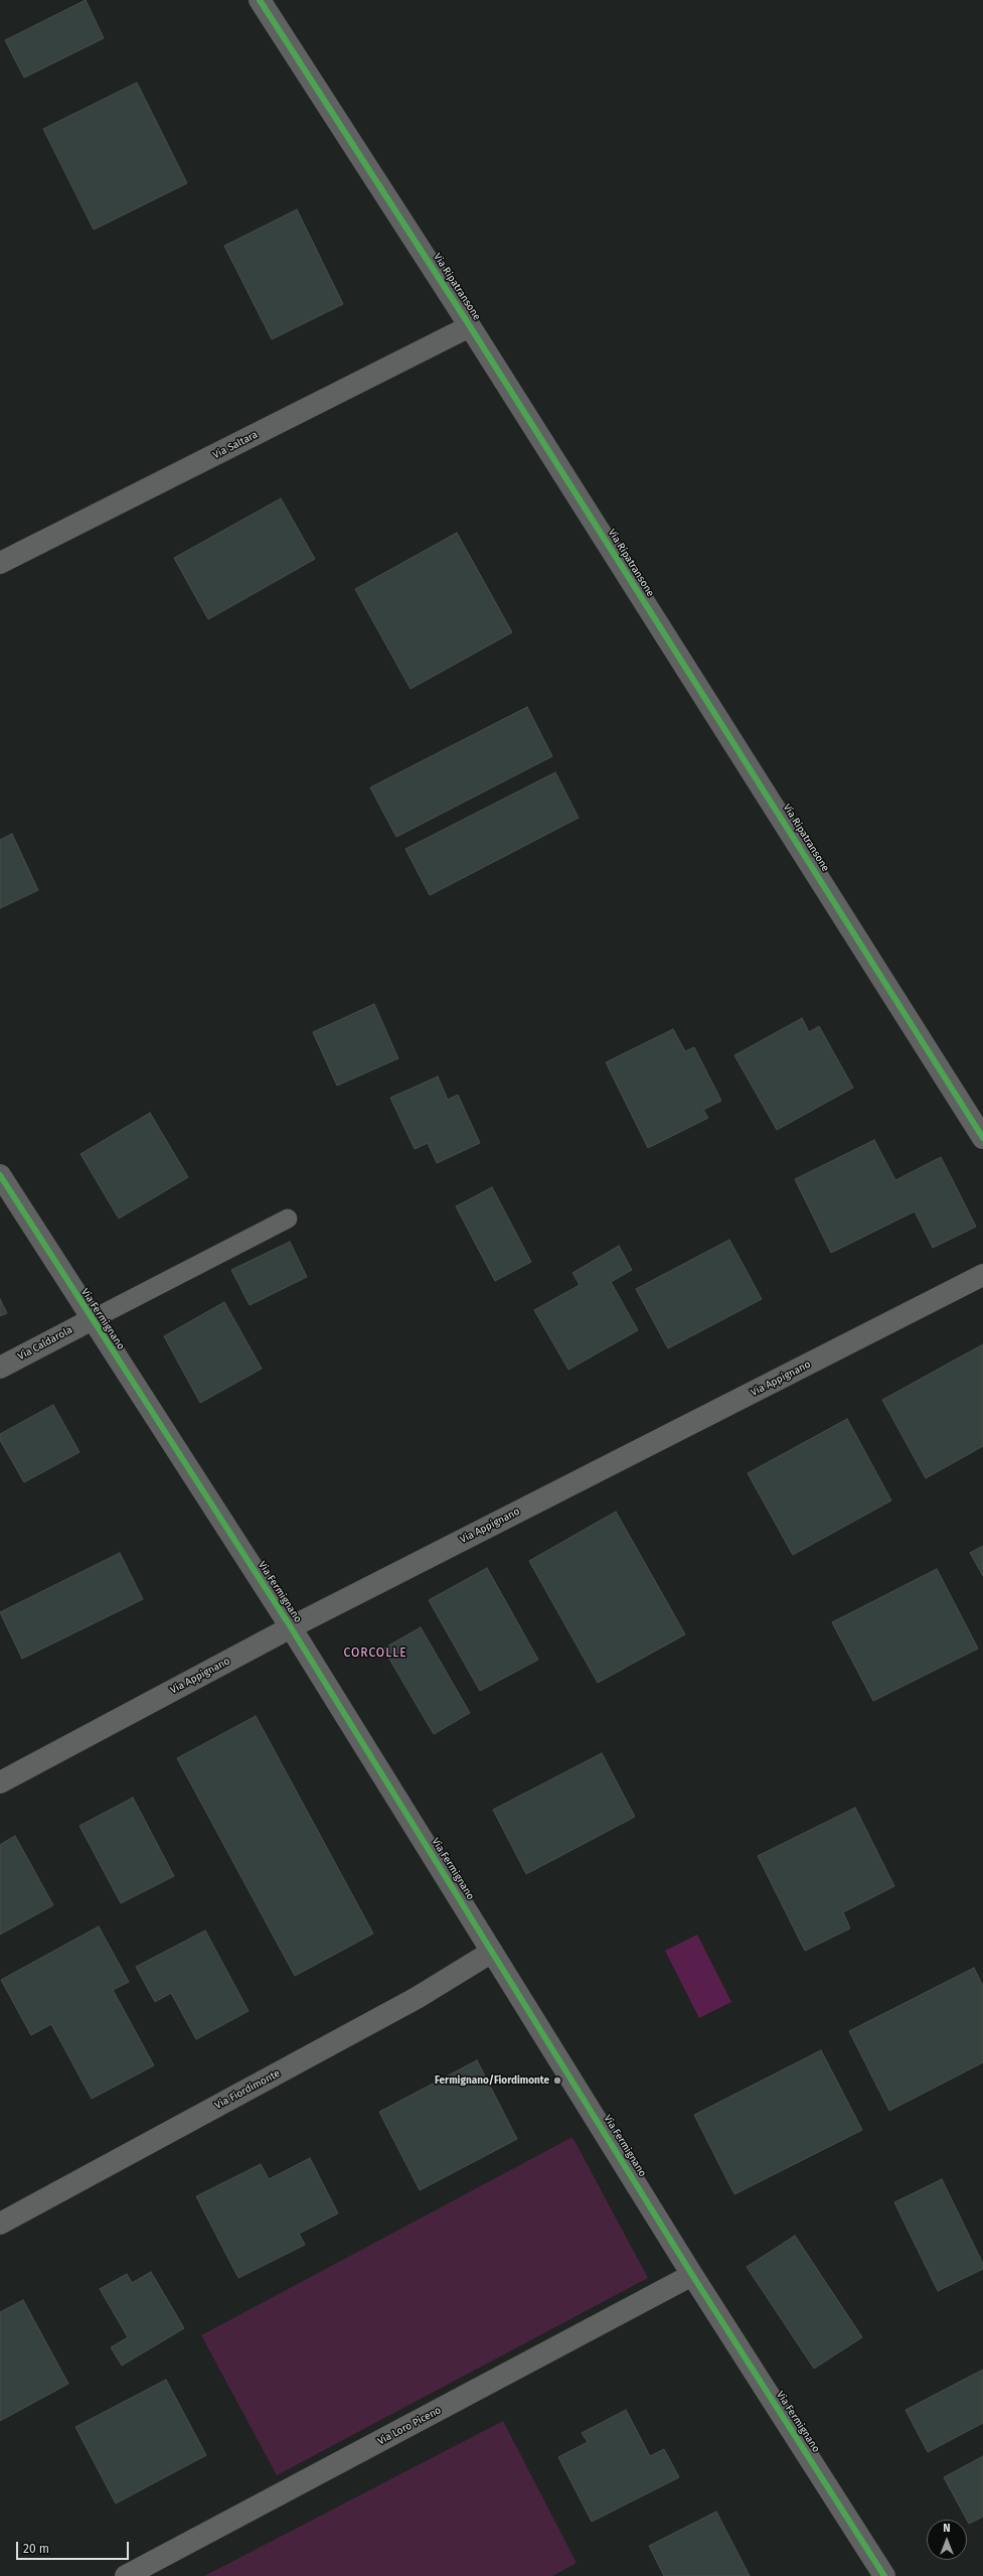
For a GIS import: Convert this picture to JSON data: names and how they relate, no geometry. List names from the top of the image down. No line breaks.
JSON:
{"streets":{"street":["Via Ripatransone","Via Saltara","Via Fermignano","Via Caldarola","Via Appignano","Via Fiordimonte","Via Loro Piceno"]},"crossings":[["Via Ripatransone","Via Saltara"],["Via Fermignano","Via Caldarola"],["Via Fermignano","Via Appignano"],["Via Fermignano","Via Fiordimonte"],["Via Fermignano","Via Loro Piceno"]],"districts":["CORCOLLE"],"places":["Fermignano/Fiordimonte"],"scale_bar":"20 m","north":"top"}
